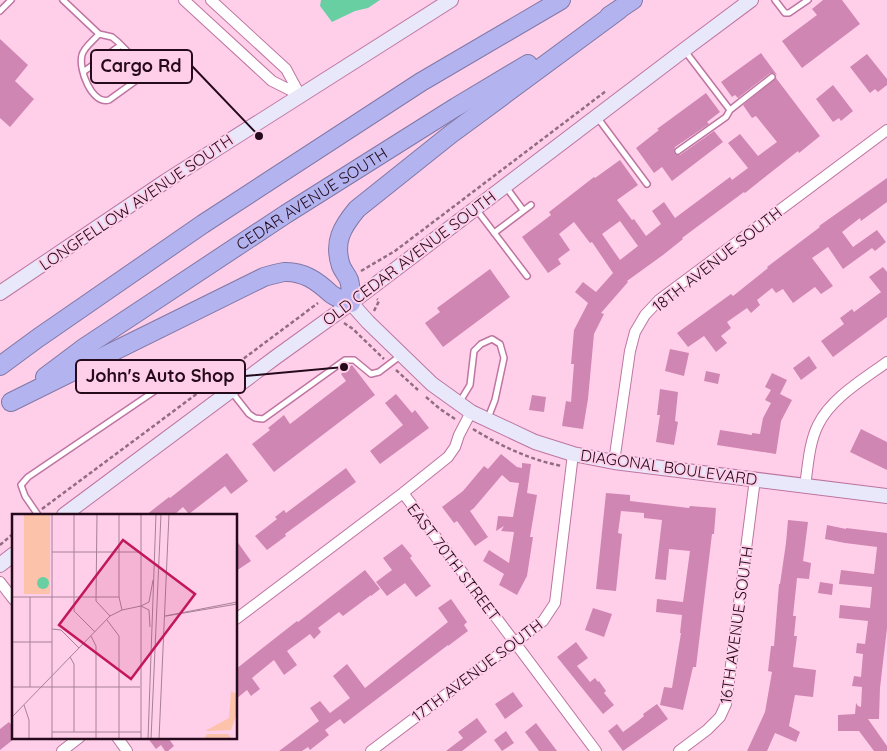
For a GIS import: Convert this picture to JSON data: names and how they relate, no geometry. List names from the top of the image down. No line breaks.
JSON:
{"streets":{"highway":["CEDAR AVENUE SOUTH"],"street":["LONGFELLOW AVENUE SOUTH","OLD CEDAR AVENUE SOUTH","18TH AVENUE SOUTH","DIAGONAL BOULEVARD","EAST 70TH STREET","16TH AVENUE SOUTH","17TH AVENUE SOUTH"]},"crossings":[["OLD CEDAR AVENUE SOUTH","DIAGONAL BOULEVARD"],["18TH AVENUE SOUTH","DIAGONAL BOULEVARD"],["DIAGONAL BOULEVARD","16TH AVENUE SOUTH"],["DIAGONAL BOULEVARD","17TH AVENUE SOUTH"],["EAST 70TH STREET","17TH AVENUE SOUTH"]],"places":["Cargo Rd","John's Auto Shop"]}
